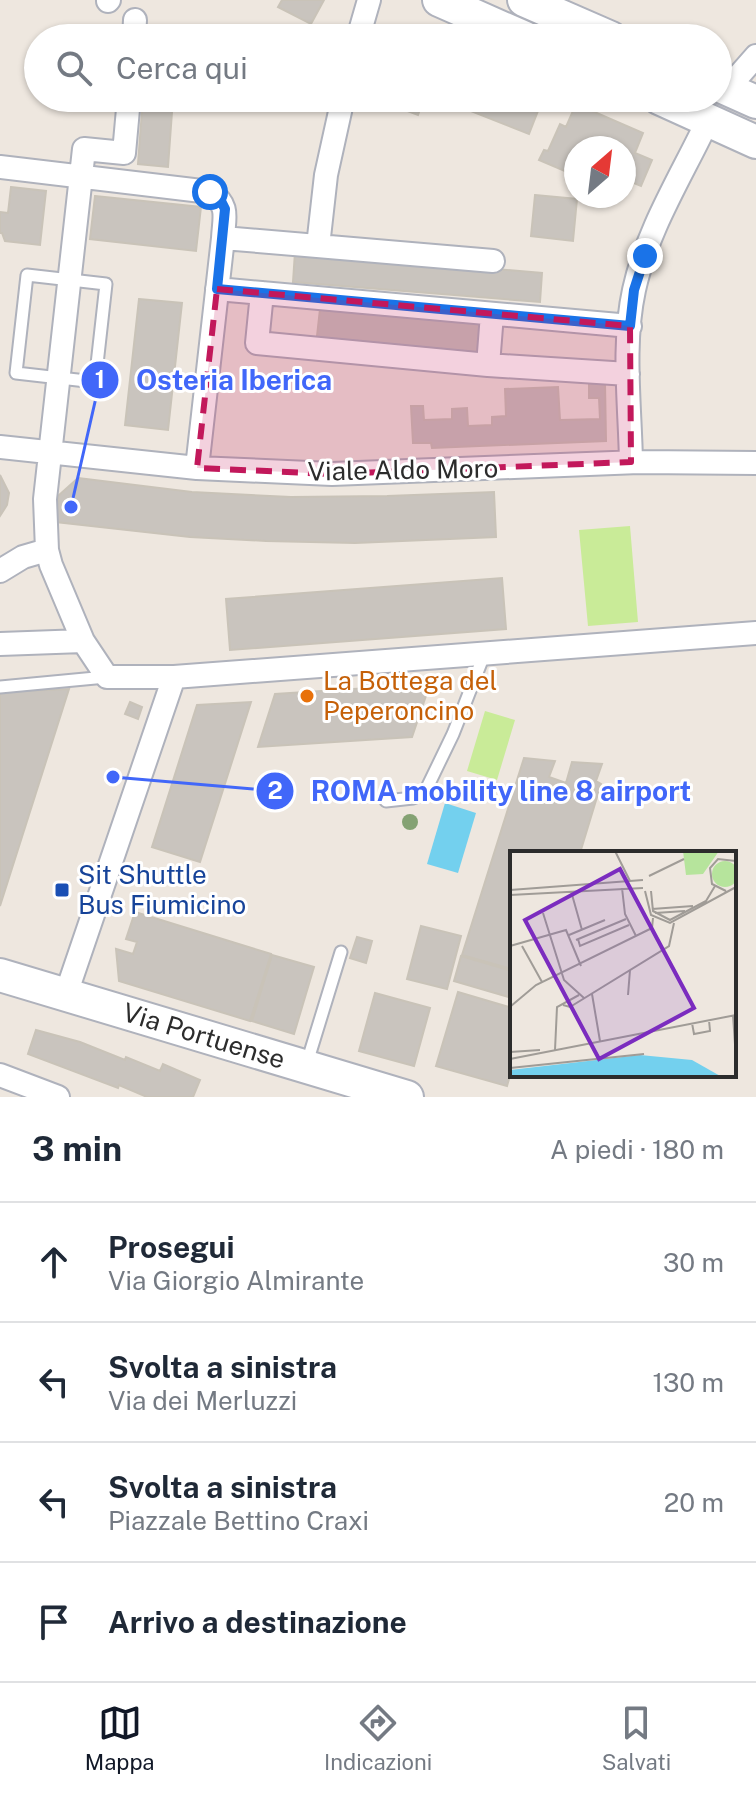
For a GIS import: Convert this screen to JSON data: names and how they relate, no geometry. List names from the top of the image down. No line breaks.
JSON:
{"streets":{"street":["Viale Aldo Moro","Via Portuense"]},"places":{"other":["Osteria Iberica","La Bottega del Peperoncino","ROMA mobility line 8 airport"],"transit":["Sit Shuttle Bus Fiumicino"]},"north":"top right","page":{"search":"Cerca qui","heading":["3 min","A piedi · 180 m"],"list":[["Prosegui","Via Giorgio Almirante","30 m"],["Svolta a sinistra","Via dei Merluzzi","130 m"],["Svolta a sinistra","Piazzale Bettino Craxi","20 m"],"Arrivo a destinazione"],"nav":["Mappa","Indicazioni","Salvati"]}}
